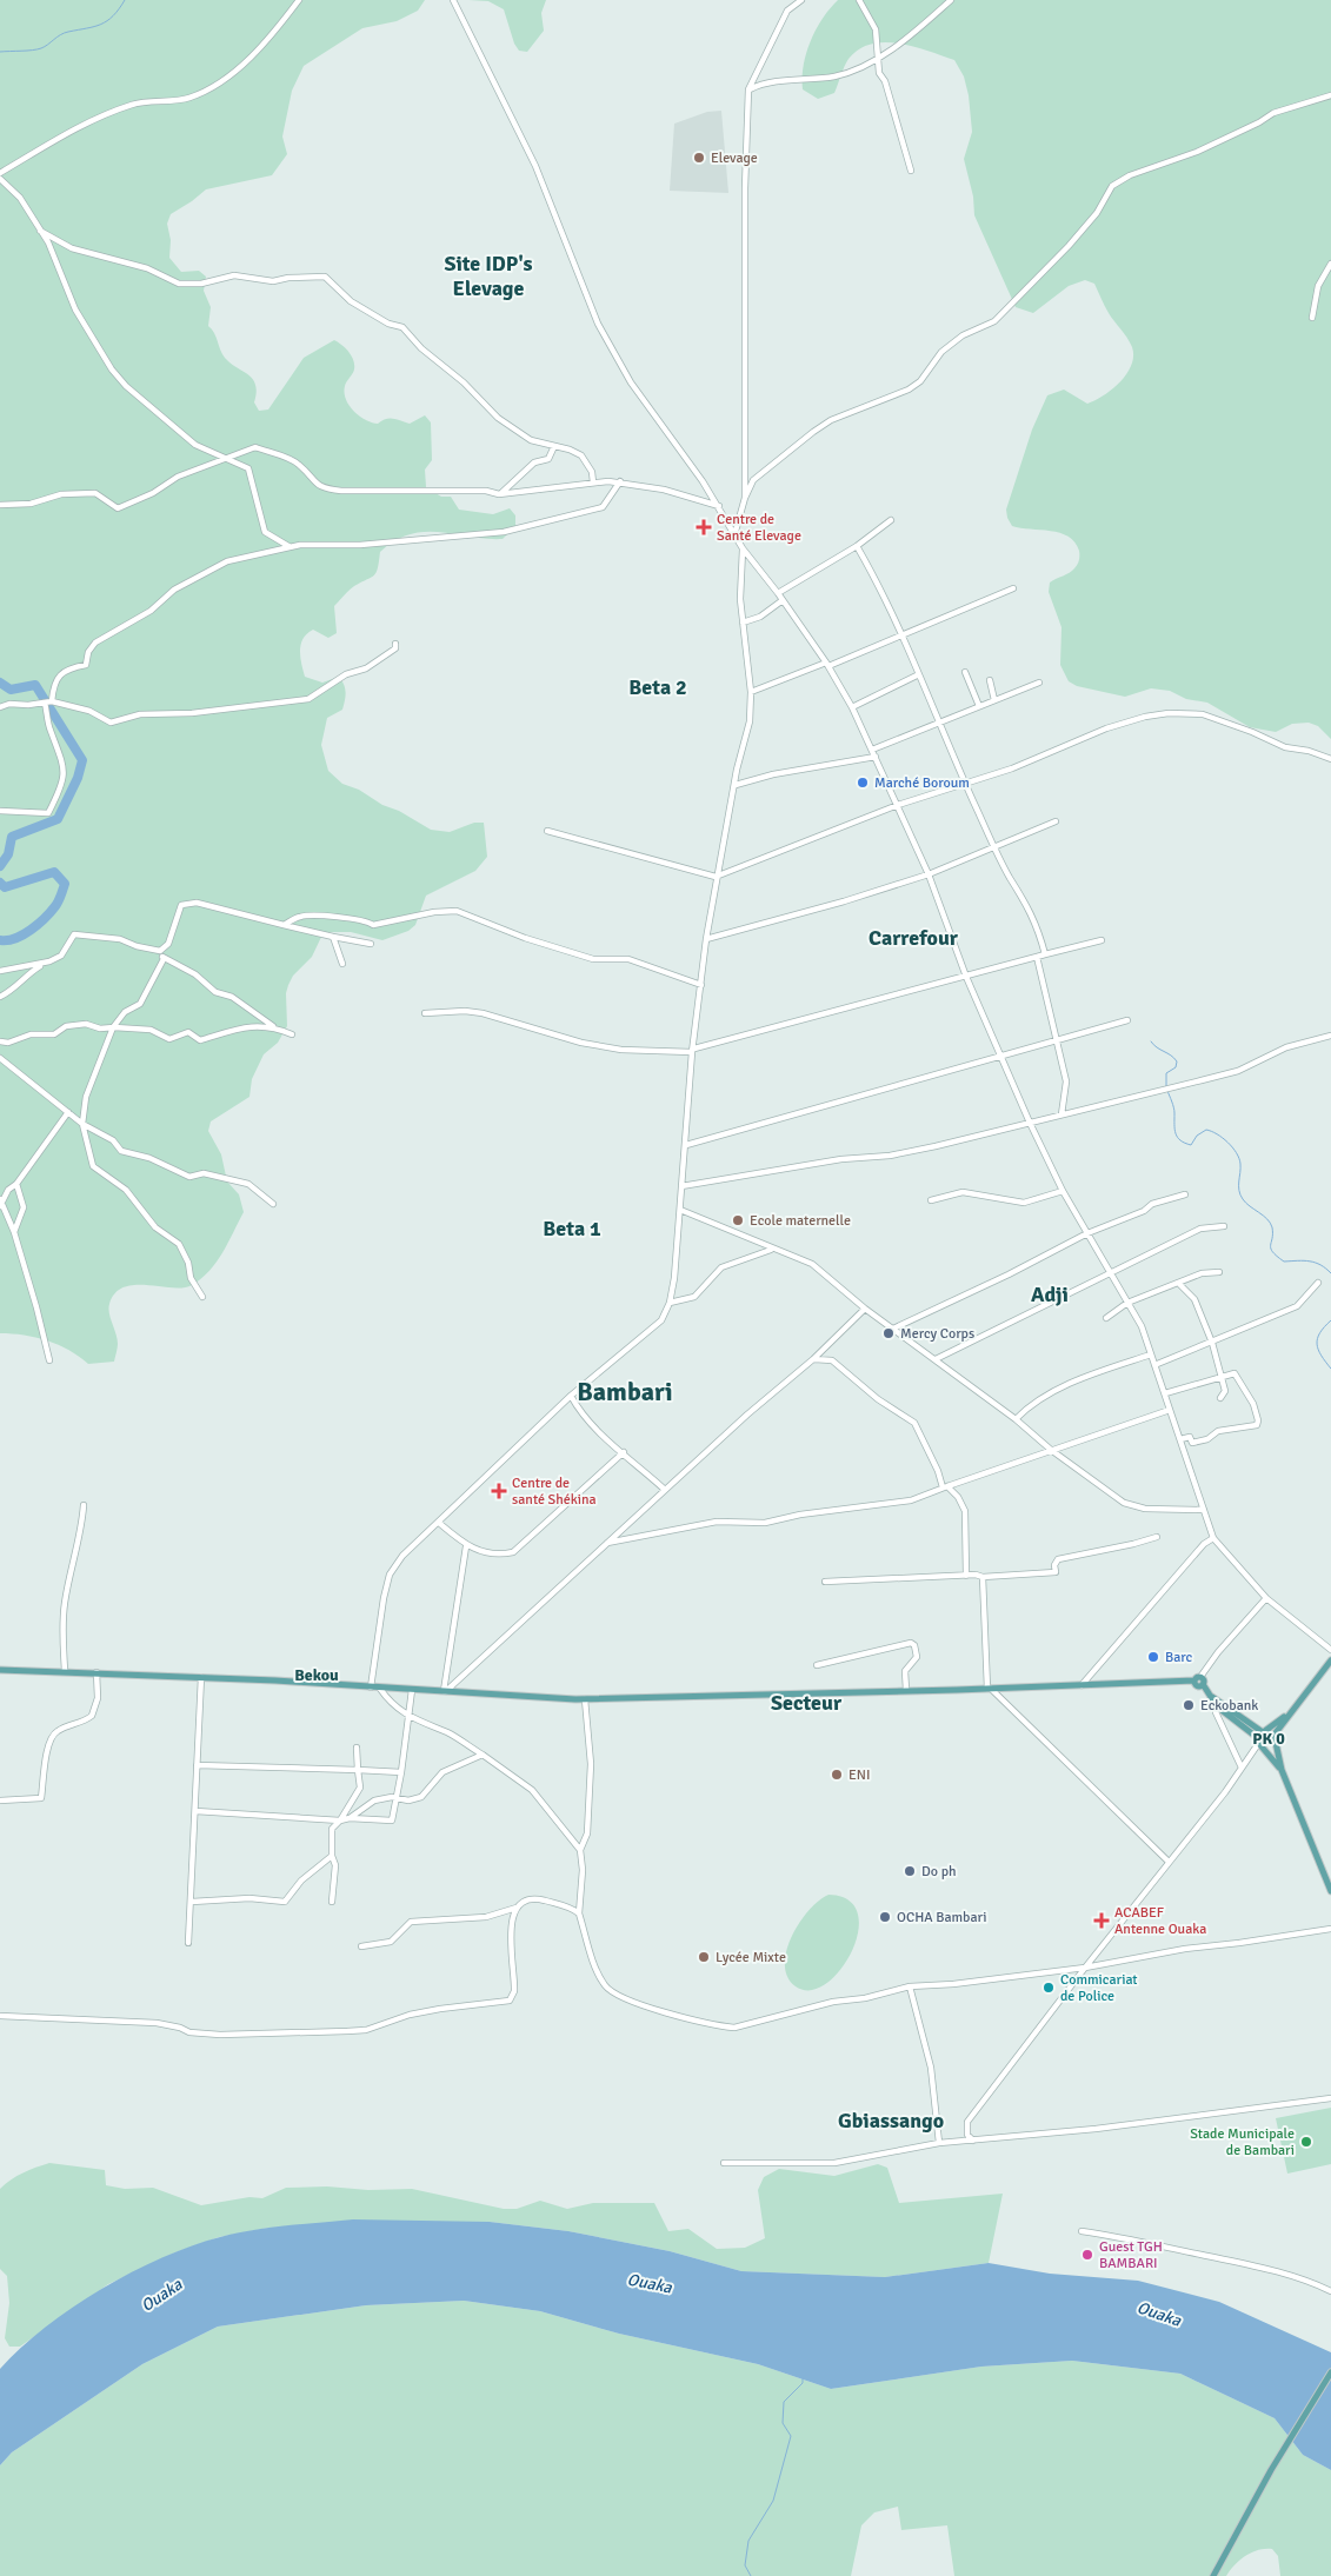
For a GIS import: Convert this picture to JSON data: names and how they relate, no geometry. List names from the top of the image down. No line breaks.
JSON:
{"districts":["Site IDP's Elevage","Beta 2","Carrefour","Beta 1","Adji","Bambari","Bekou","Secteur","PK 0","Gbiassango"],"water":["Ouaka"],"places":{"other":["Elevage","Marché Boroum","Ecole maternelle","Mercy Corps","Barc","Eckobank","ENI","Do ph","OCHA Bambari","Lycée Mixte","Commicariat de Police","Stade Municipale de Bambari","Guest TGH BAMBARI"],"health":["Centre de Santé Elevage","Centre de santé Shékina","ACABEF Antenne Ouaka"]}}
